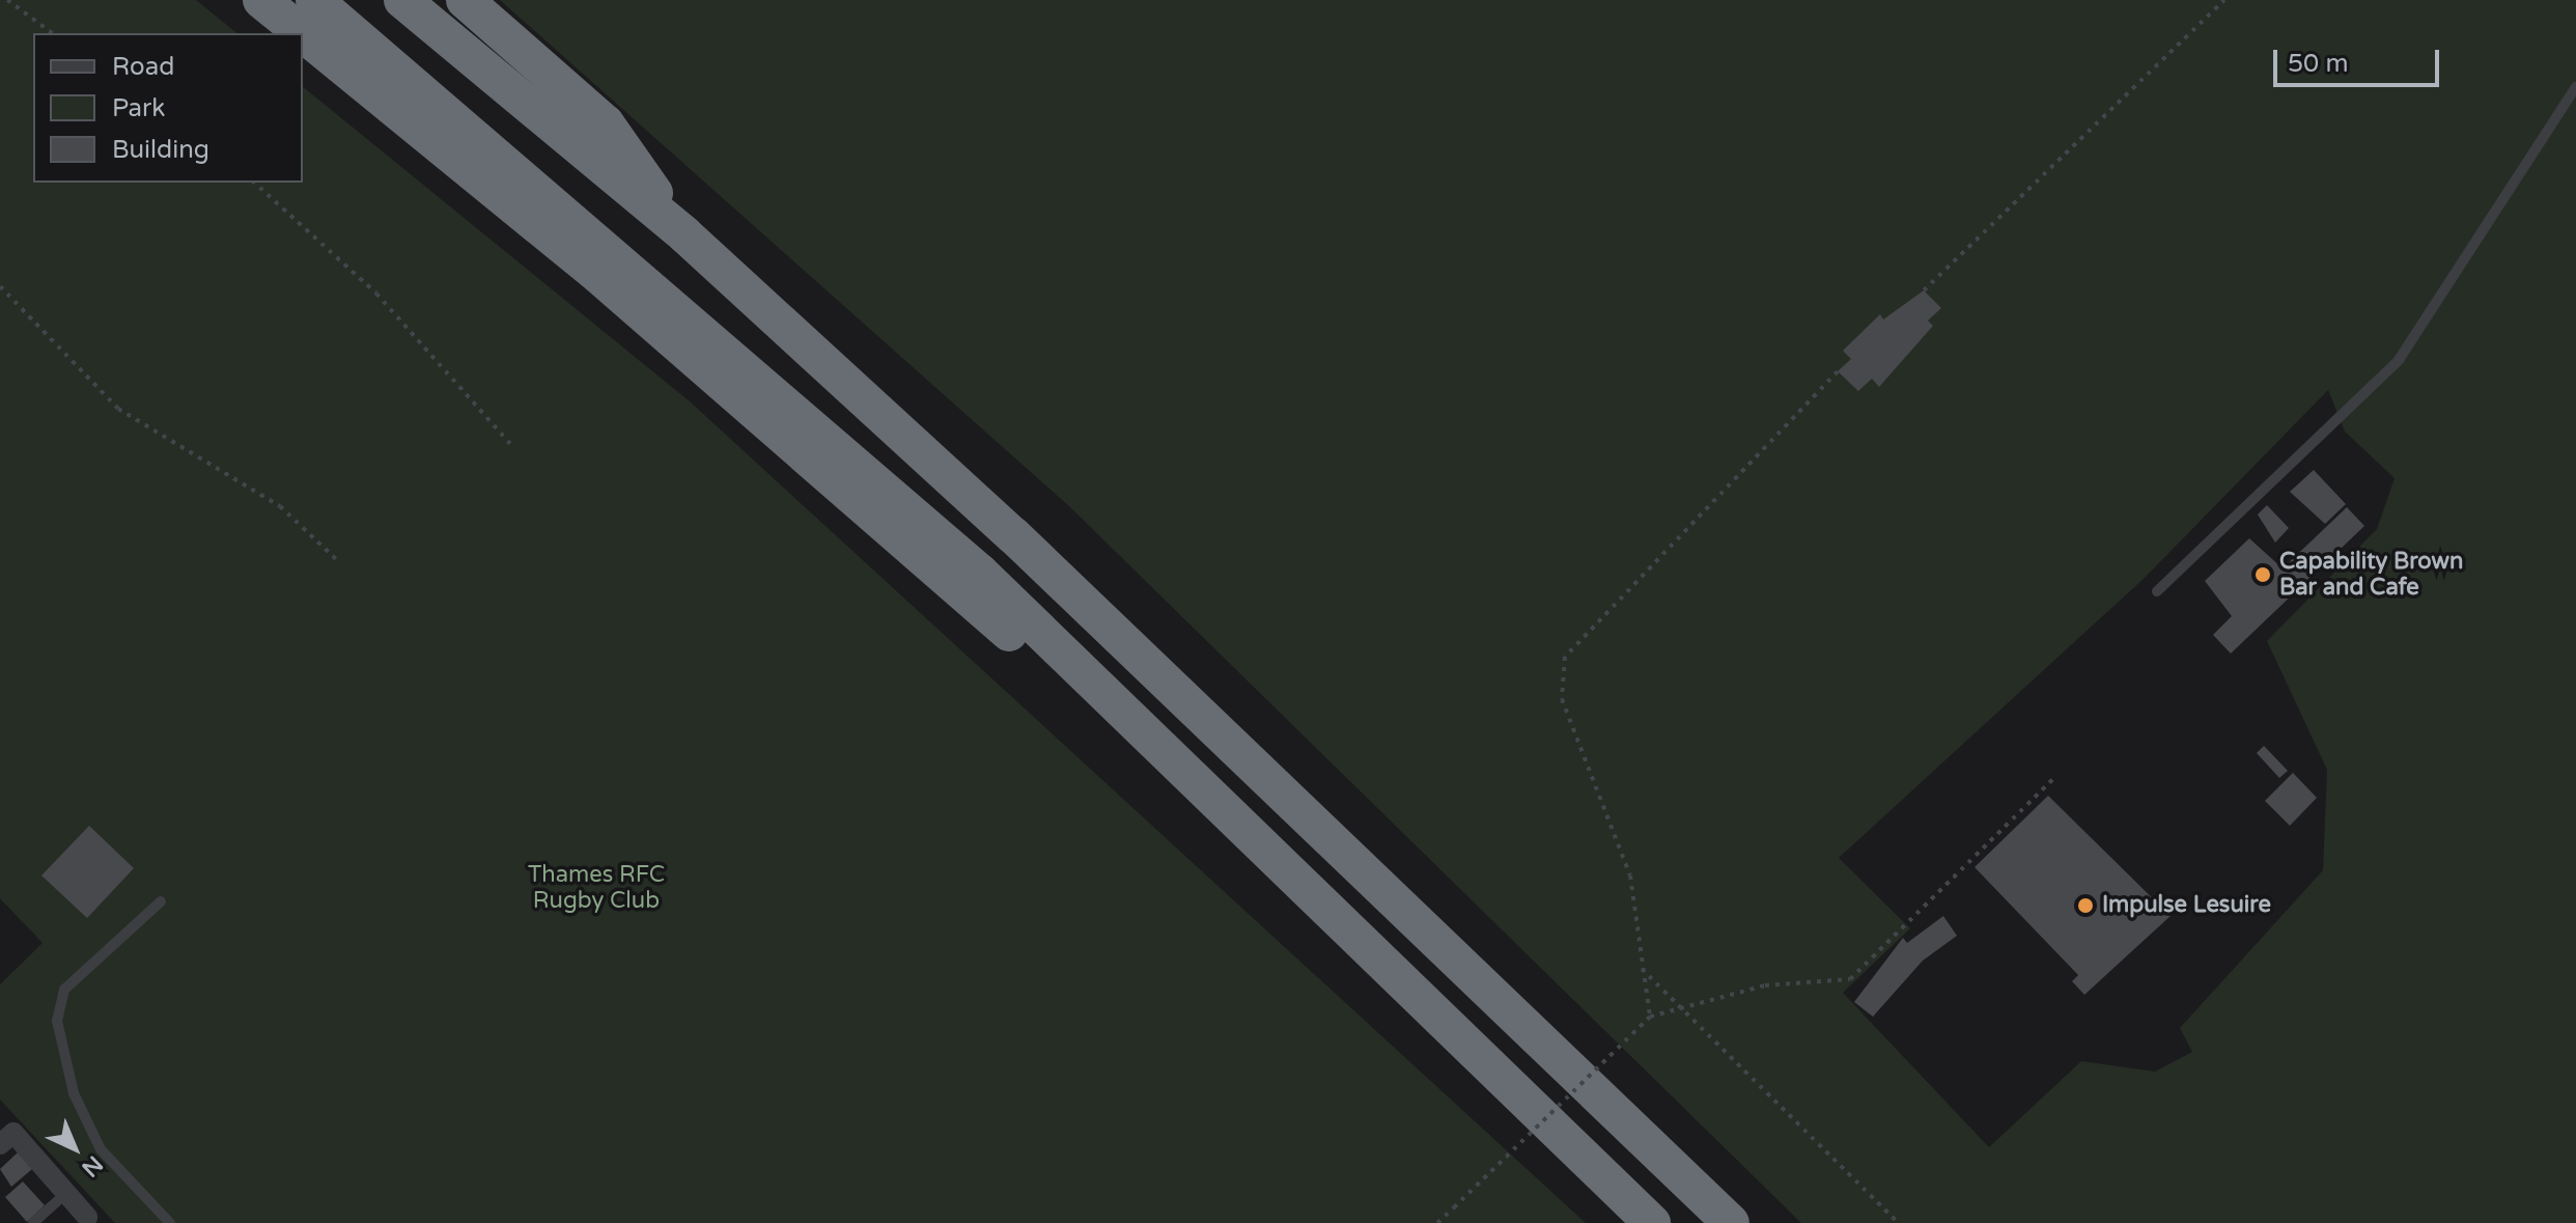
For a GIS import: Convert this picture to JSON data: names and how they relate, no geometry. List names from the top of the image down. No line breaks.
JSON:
{"parks":["Thames RFC Rugby Club"],"places":["Capability Brown Bar and Cafe","Impulse Lesuire"],"legend":["Road","Park","Building"],"scale_bar":"50 m","north":"bottom right"}
